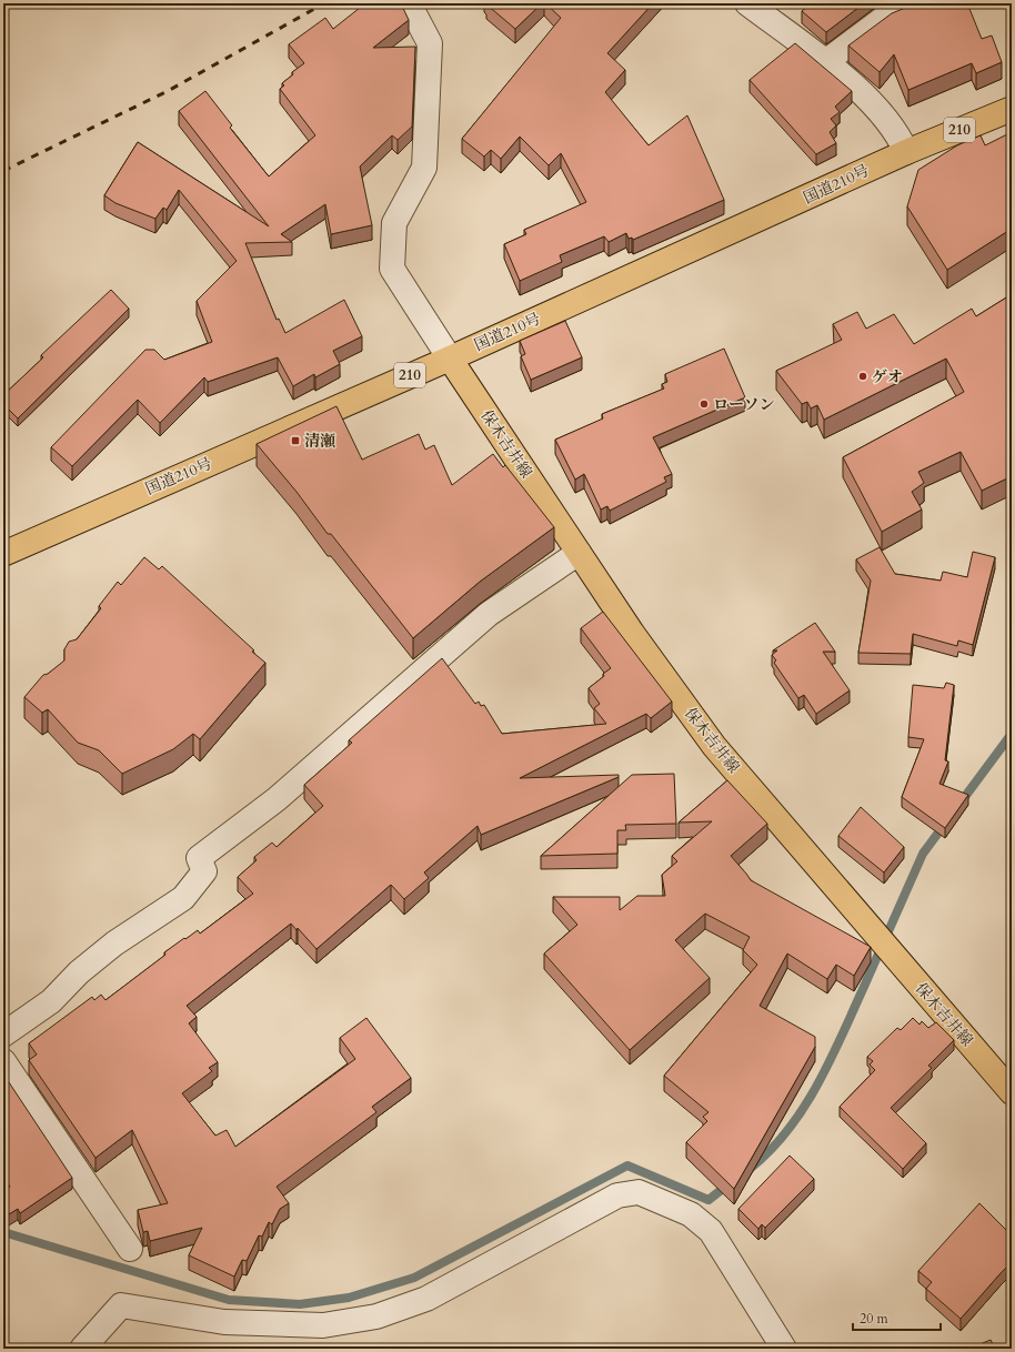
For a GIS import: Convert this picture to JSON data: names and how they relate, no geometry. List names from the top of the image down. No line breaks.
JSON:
{"streets":{"main road":["210","国道210号","保木吉井線"]},"crossings":[["国道210号","保木吉井線"]],"places":{"other":["ゲオ","ローソン"],"transit":["清瀬"]},"scale_bar":"20 m"}
